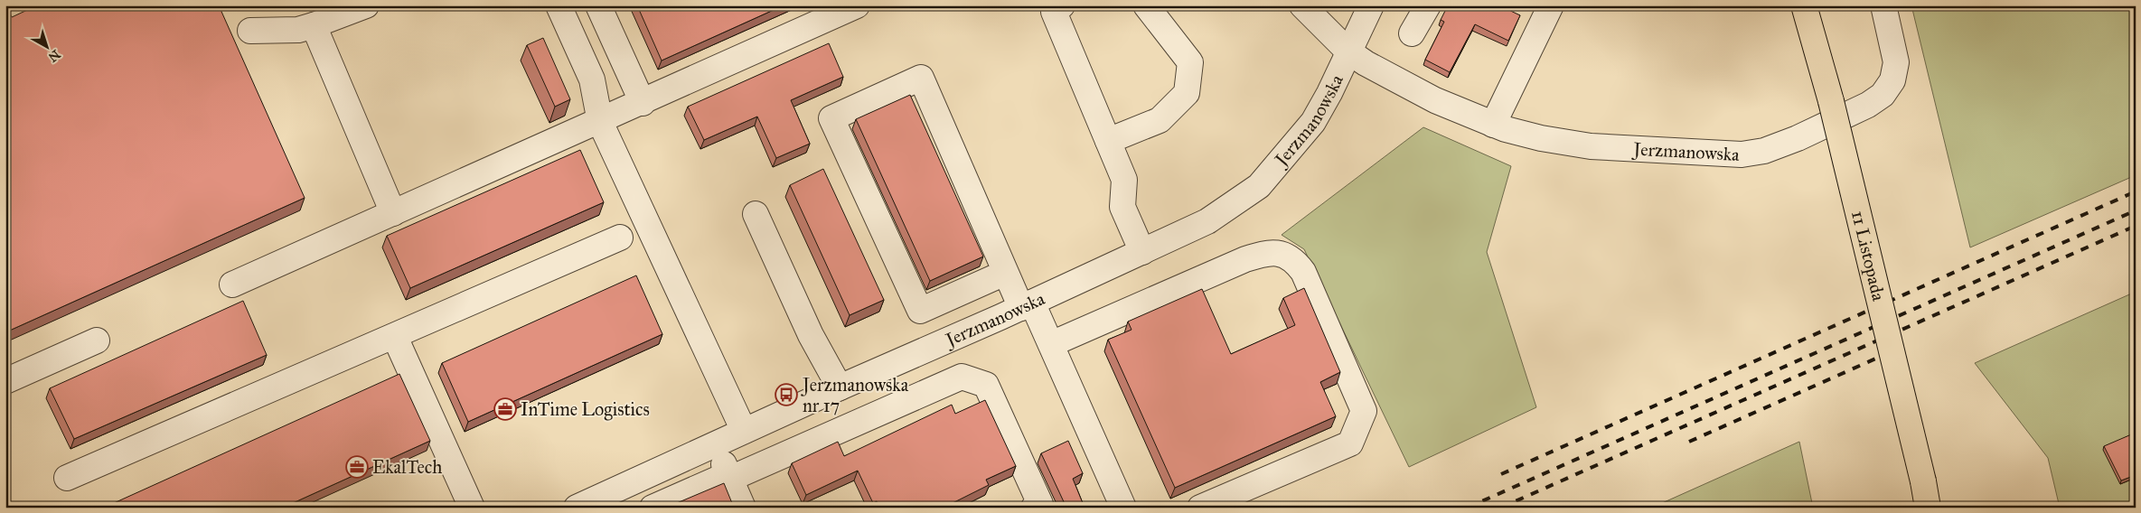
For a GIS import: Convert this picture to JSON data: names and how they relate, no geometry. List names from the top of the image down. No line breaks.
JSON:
{"streets":{"main road":["11 Listopada"],"street":["Jerzmanowska"]},"places":{"bus stop":["Jerzmanowska nr 17"],"office":["InTime Logistics","EkalTech"]},"north":"bottom right"}
